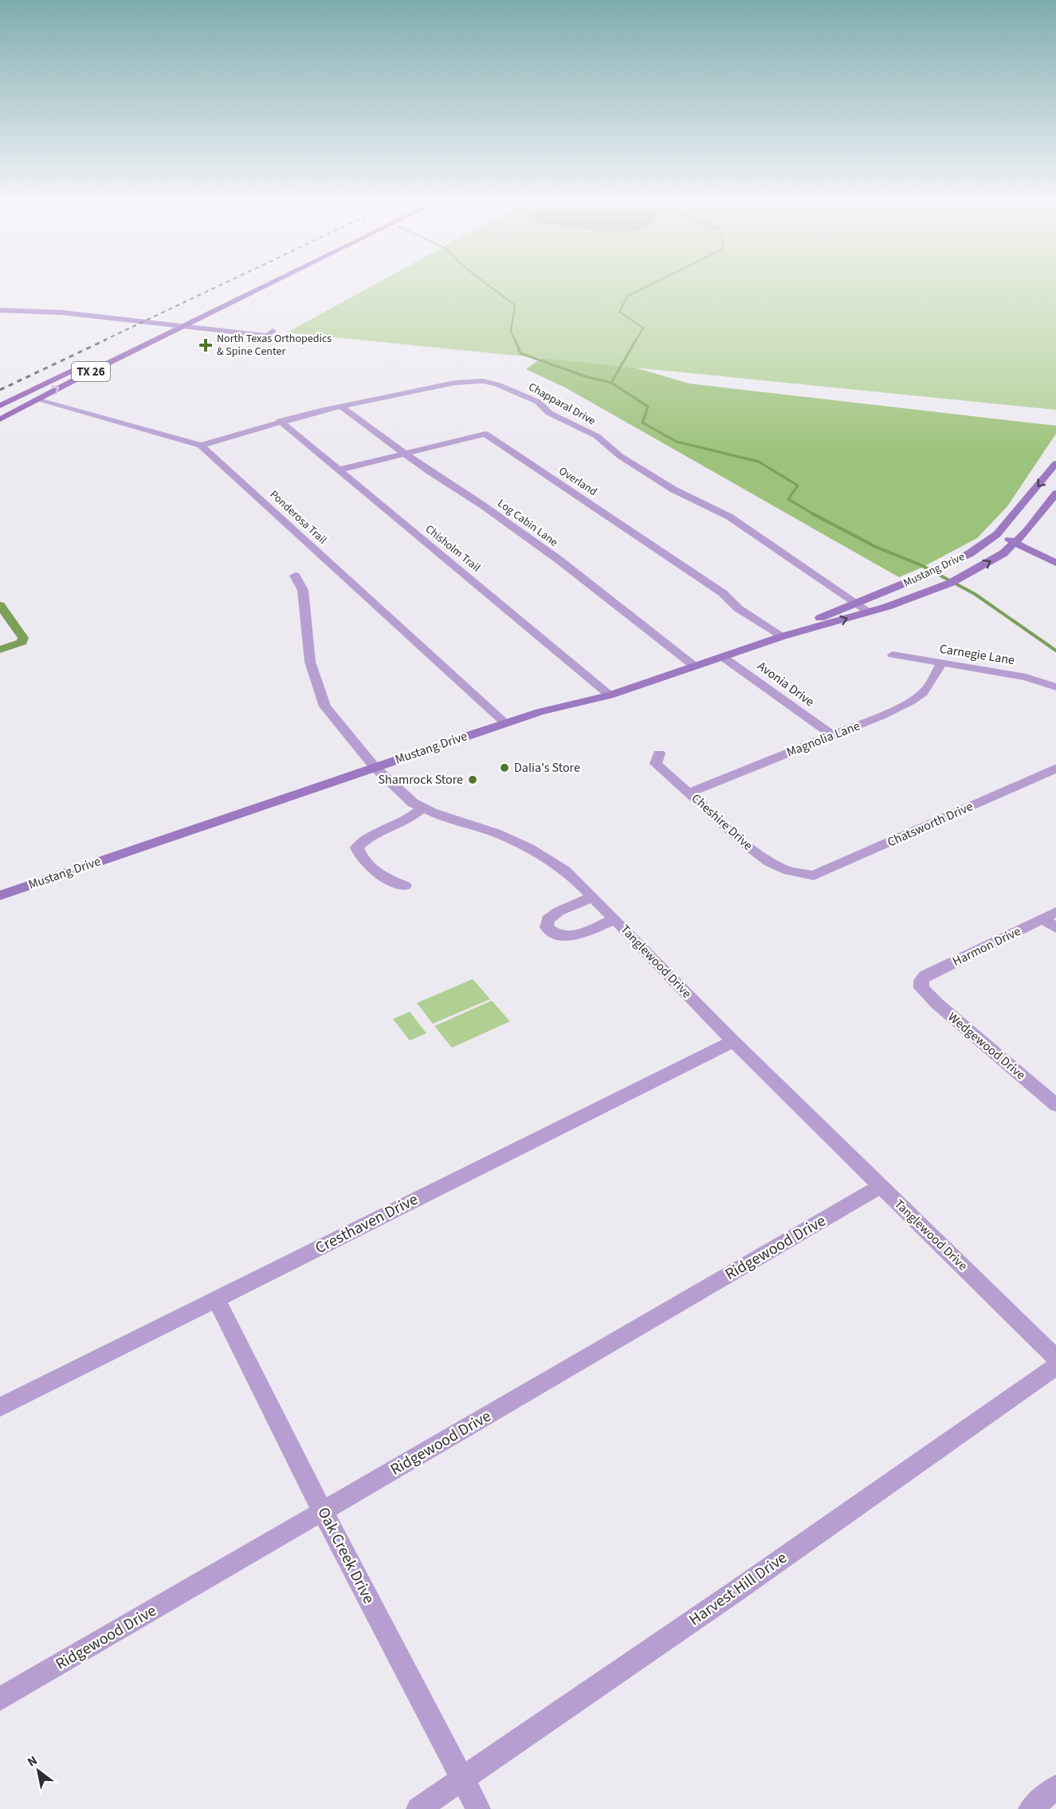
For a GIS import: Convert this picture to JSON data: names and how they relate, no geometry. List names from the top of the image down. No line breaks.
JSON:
{"streets":{"main road":["TX 26","Mustang Drive"],"street":["Chapparal Drive","Overland","Ponderosa Trail","Log Cabin Lane","Chisholm Trail","Carnegie Lane","Avonia Drive","Magnolia Lane","Cheshire Drive","Chatsworth Drive","Harmon Drive","Tanglewood Drive","Wedgewood Drive","Cresthaven Drive","Ridgewood Drive","Oak Creek Drive","Harvest Hill Drive"]},"crossings":[["TX 26","Ponderosa Trail"],["Chapparal Drive","Ponderosa Trail"],["Chapparal Drive","Log Cabin Lane"],["Chapparal Drive","Chisholm Trail"],["Chapparal Drive","Mustang Drive"],["Overland","Log Cabin Lane"],["Overland","Chisholm Trail"],["Overland","Mustang Drive"],["Ponderosa Trail","Mustang Drive"],["Log Cabin Lane","Mustang Drive"],["Chisholm Trail","Mustang Drive"],["Mustang Drive","Avonia Drive"],["Mustang Drive","Tanglewood Drive"],["Carnegie Lane","Magnolia Lane"],["Avonia Drive","Magnolia Lane"],["Magnolia Lane","Cheshire Drive"],["Cheshire Drive","Chatsworth Drive"],["Harmon Drive","Wedgewood Drive"],["Tanglewood Drive","Cresthaven Drive"],["Tanglewood Drive","Ridgewood Drive"],["Cresthaven Drive","Oak Creek Drive"],["Ridgewood Drive","Oak Creek Drive"],["Oak Creek Drive","Harvest Hill Drive"]],"places":{"health":["North Texas Orthopedics & Spine Center"],"other":["Dalia's Store","Shamrock Store"]},"north":"top left"}
